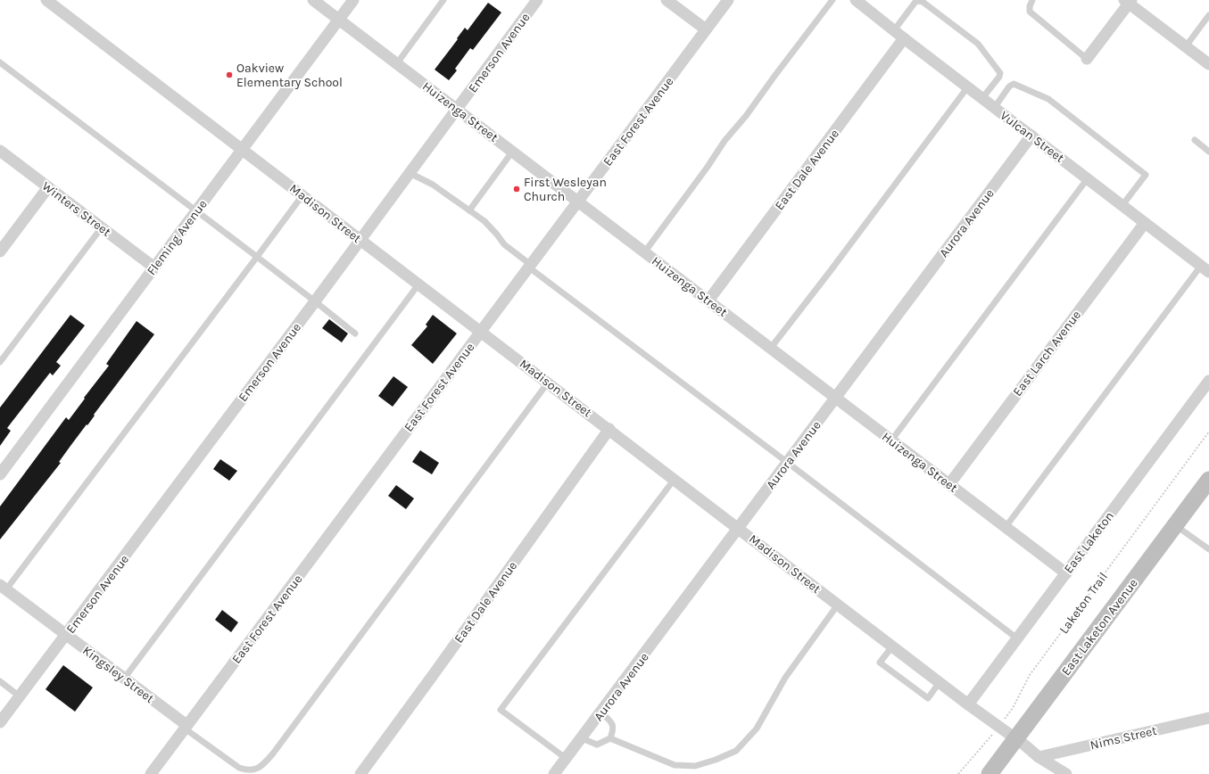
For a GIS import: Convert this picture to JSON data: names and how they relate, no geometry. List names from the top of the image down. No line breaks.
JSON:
{"streets":{"main road":["East Laketon Avenue"],"street":["Emerson Avenue","Huizenga Street","East Forest Avenue","Vulcan Street","East Dale Avenue","Winters Street","Madison Street","Aurora Avenue","Fleming Avenue","East Larch Avenue","East Laketon","Kingsley Street","Nims Street"],"path":["Laketon Trail"]},"crossings":[["Emerson Avenue","Huizenga Street"],["Emerson Avenue","Madison Street"],["Emerson Avenue","Kingsley Street"],["Huizenga Street","East Forest Avenue"],["Huizenga Street","East Dale Avenue"],["Huizenga Street","Aurora Avenue"],["Huizenga Street","Fleming Avenue"],["Huizenga Street","East Larch Avenue"],["Huizenga Street","East Laketon"],["East Forest Avenue","Madison Street"],["East Forest Avenue","Kingsley Street"],["Vulcan Street","East Dale Avenue"],["Vulcan Street","Aurora Avenue"],["Vulcan Street","East Larch Avenue"],["East Dale Avenue","Madison Street"],["Winters Street","Fleming Avenue"],["Madison Street","Aurora Avenue"],["Madison Street","Fleming Avenue"],["Madison Street","East Laketon"],["Madison Street","Laketon Trail"],["Madison Street","East Laketon Avenue"],["Madison Street","Nims Street"]],"places":["Oakview Elementary School","First Wesleyan Church"]}
